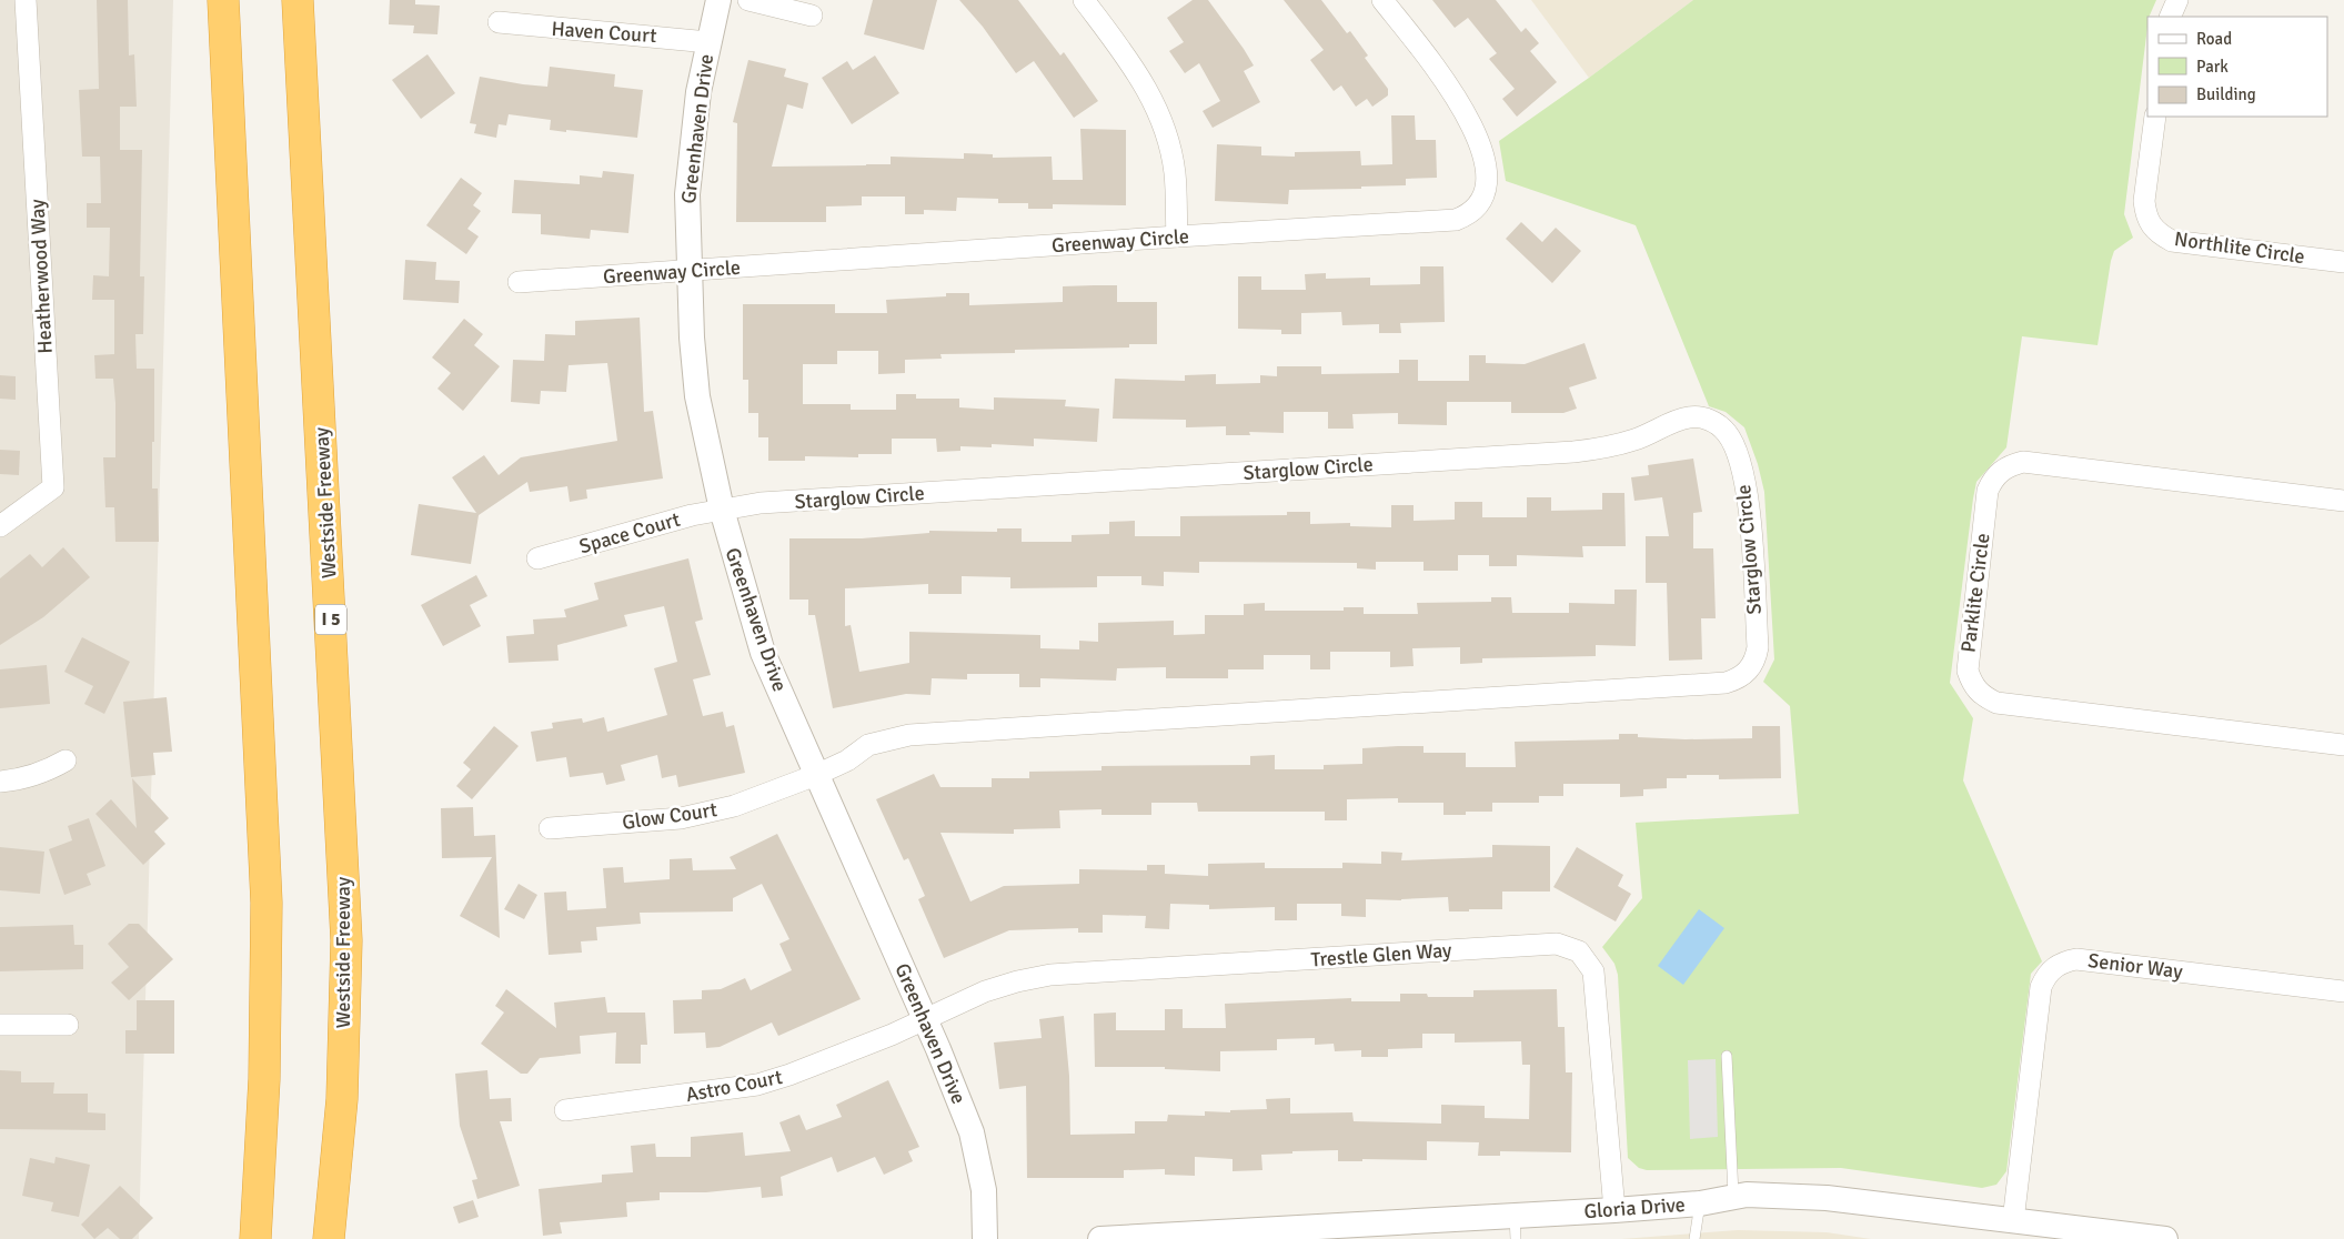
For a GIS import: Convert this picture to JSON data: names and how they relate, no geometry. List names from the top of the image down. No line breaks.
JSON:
{"streets":{"highway":["Westside Freeway","I 5"],"street":["Haven Court","Greenhaven Drive","Greenway Circle","Northlite Circle","Heatherwood Way","Starglow Circle","Space Court","Parklite Circle","Glow Court","Trestle Glen Way","Senior Way","Astro Court","Gloria Drive"]},"crossings":[["Haven Court","Greenhaven Drive"],["Greenhaven Drive","Greenway Circle"],["Greenhaven Drive","Starglow Circle"],["Greenhaven Drive","Space Court"],["Greenhaven Drive","Glow Court"],["Greenhaven Drive","Trestle Glen Way"],["Greenhaven Drive","Astro Court"],["Starglow Circle","Space Court"],["Starglow Circle","Glow Court"],["Trestle Glen Way","Astro Court"],["Trestle Glen Way","Gloria Drive"],["Senior Way","Gloria Drive"]],"legend":["Road","Park","Building"]}
